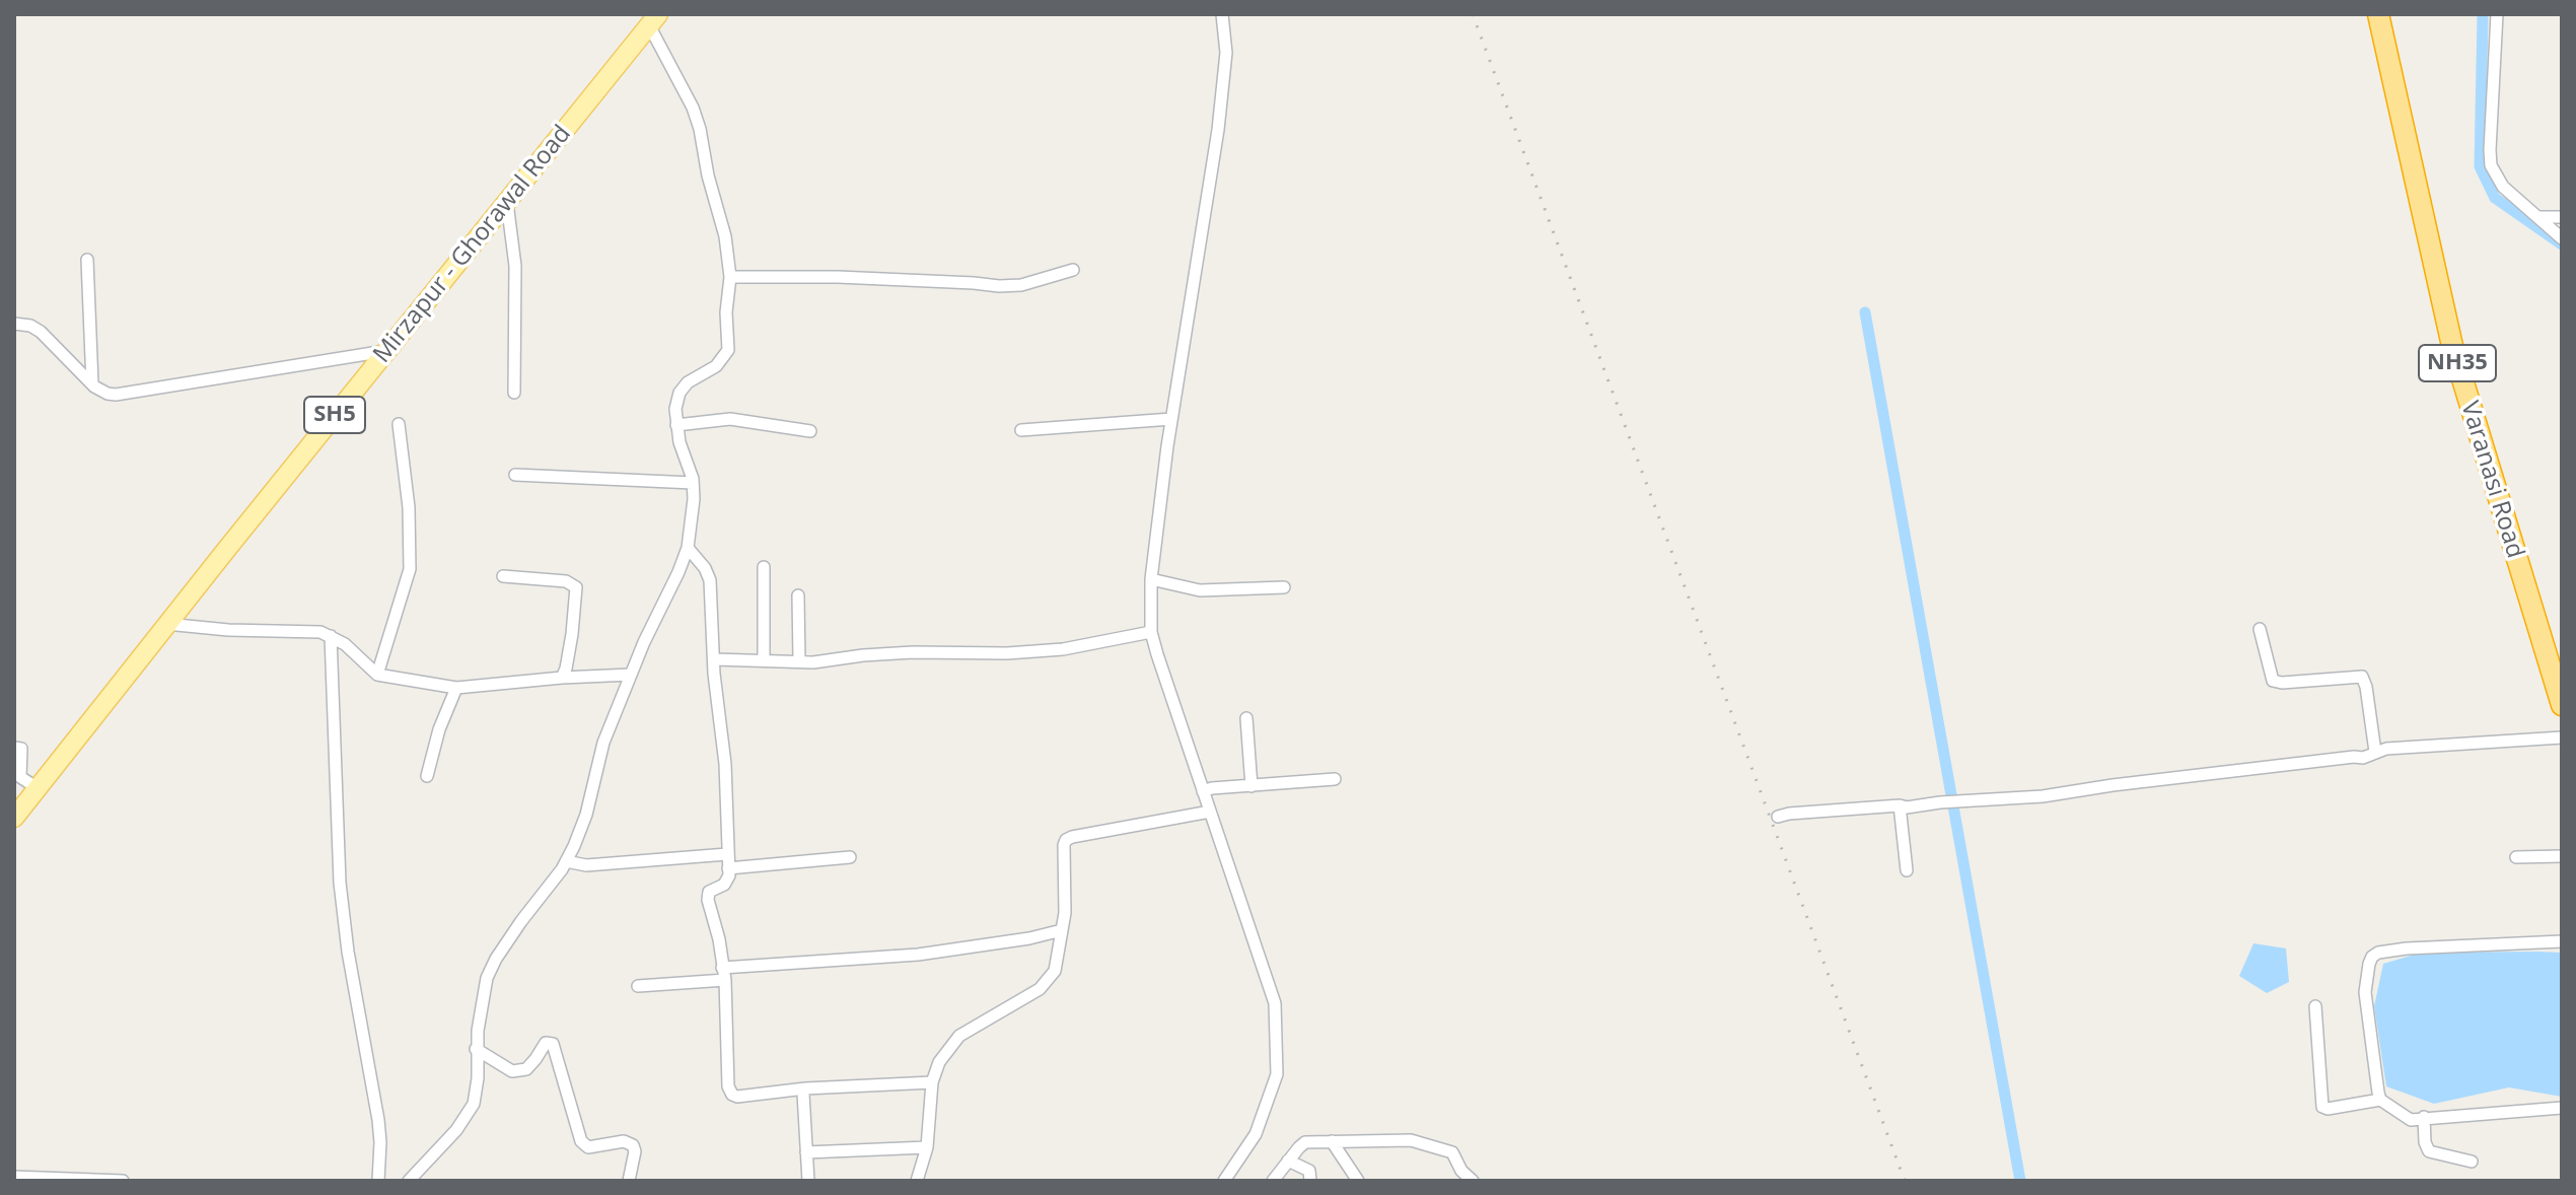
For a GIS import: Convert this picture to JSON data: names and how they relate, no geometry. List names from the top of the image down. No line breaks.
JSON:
{"streets":{"highway":["NH35","Varanasi Road"],"main road":["Mirzapur - Ghorawal Road","SH5"]}}
